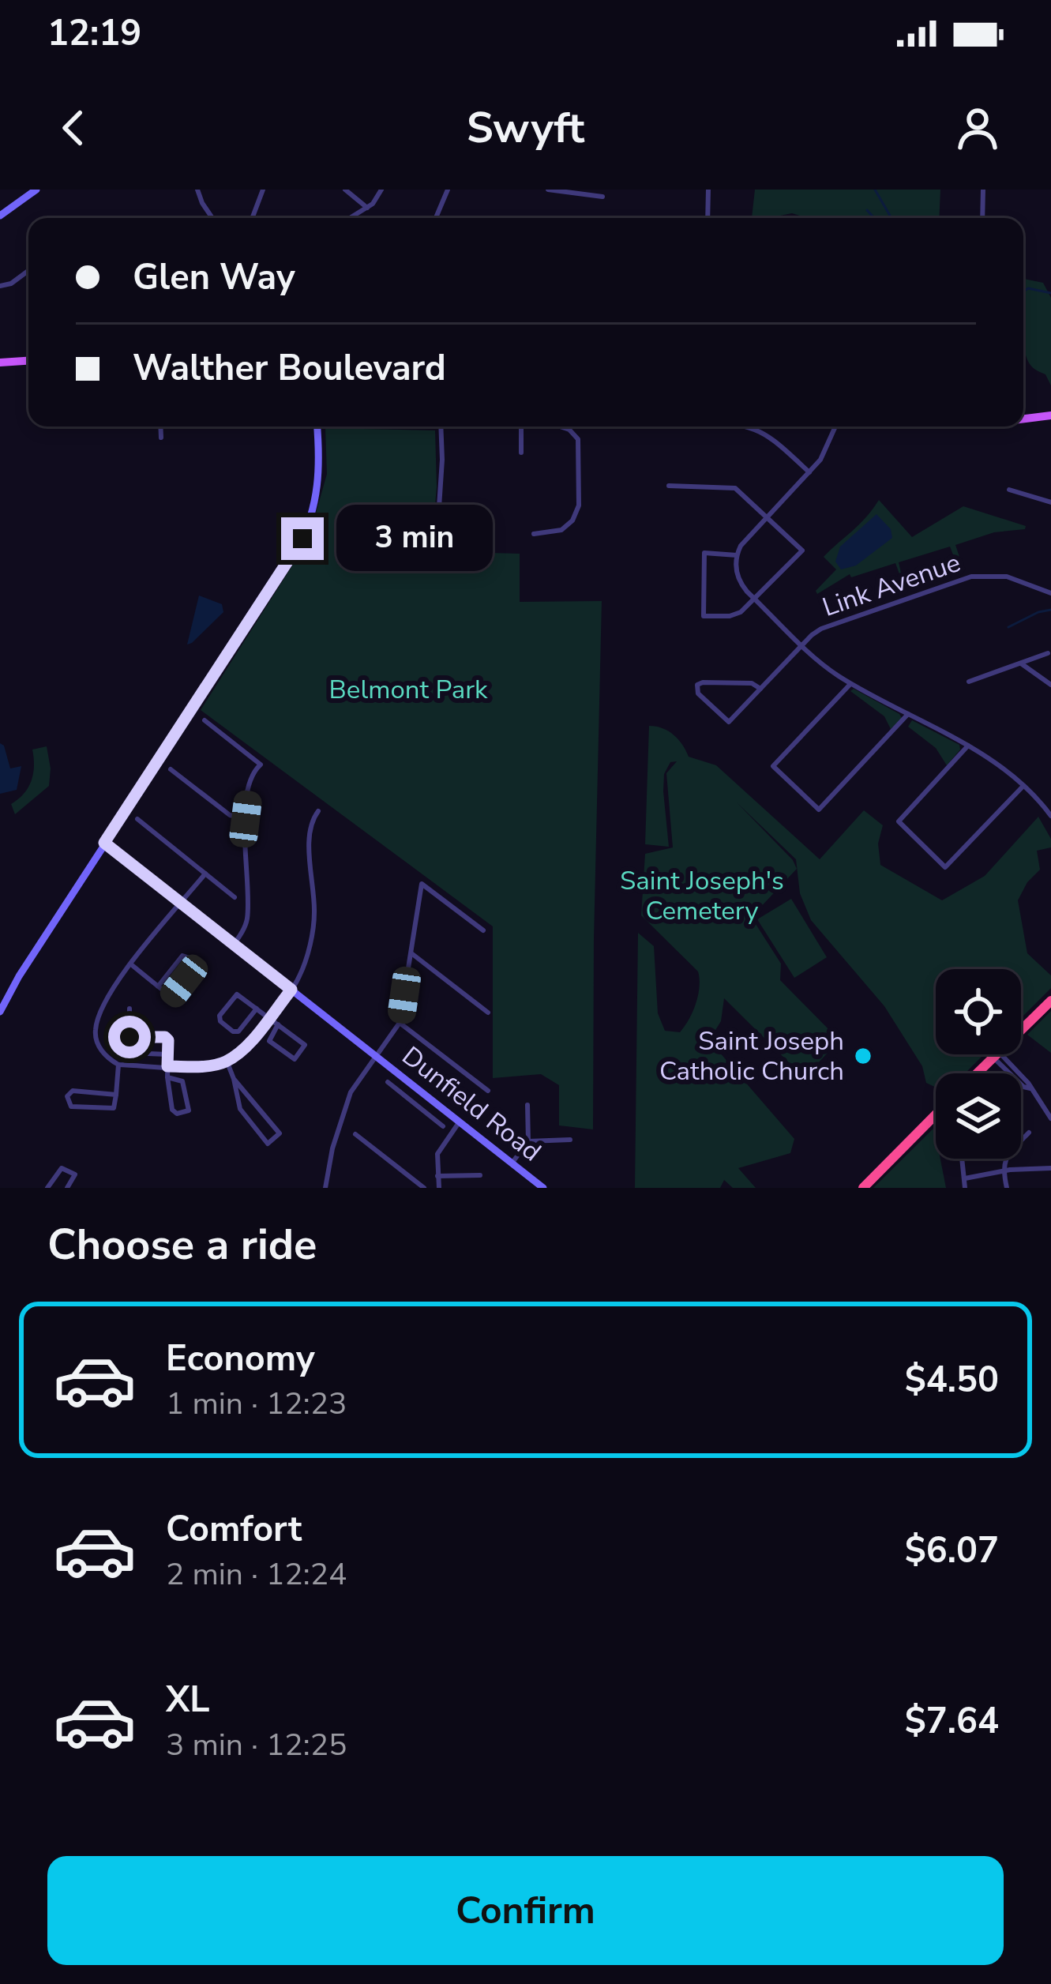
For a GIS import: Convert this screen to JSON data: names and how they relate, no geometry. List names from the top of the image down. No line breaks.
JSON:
{"streets":{"main road":["Dunfield Road"],"street":["Link Avenue"]},"parks":["Belmont Park","Saint Joseph's Cemetery"],"places":["Saint Joseph Catholic Church"],"page":{"status":"12:19","header":"Swyft","banner":["Glen Way","Walther Boulevard"],"bubble":"3 min","heading":"Choose a ride","list":[{"name":"Economy","note":"1 min · 12:23","value":"$4.50"},{"name":"Comfort","note":"2 min · 12:24","value":"$6.07"},{"name":"XL","note":"3 min · 12:25","value":"$7.64"}],"buttons":"Confirm"}}
